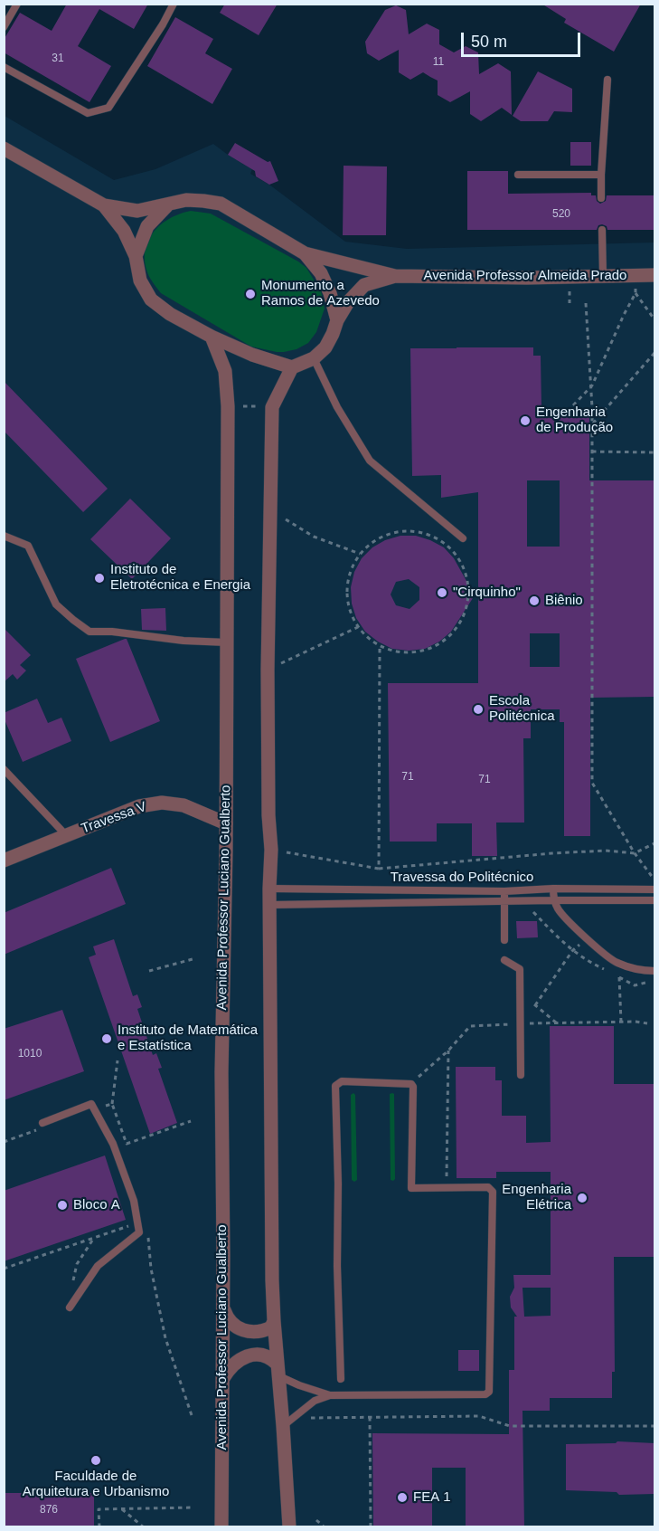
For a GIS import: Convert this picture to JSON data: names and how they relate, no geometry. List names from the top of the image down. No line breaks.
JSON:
{"streets":{"street":["Avenida Professor Almeida Prado","Travessa V","Avenida Professor Luciano Gualberto"],"lane":["Travessa do Politécnico"]},"crossings":[["Avenida Professor Almeida Prado","Avenida Professor Luciano Gualberto"],["Travessa V","Avenida Professor Luciano Gualberto"]],"places":["Monumento a Ramos de Azevedo","Engenharia de Produção","Instituto de Eletrotécnica e Energia","\"Cirquinho\"","Biênio","Escola Politécnica","Instituto de Matemática e Estatística","Engenharia Elétrica","Bloco A","Faculdade de Arquitetura e Urbanismo","FEA 1"],"house_numbers":["31","11","520","71","71","1010","876"],"scale_bar":"50 m"}
